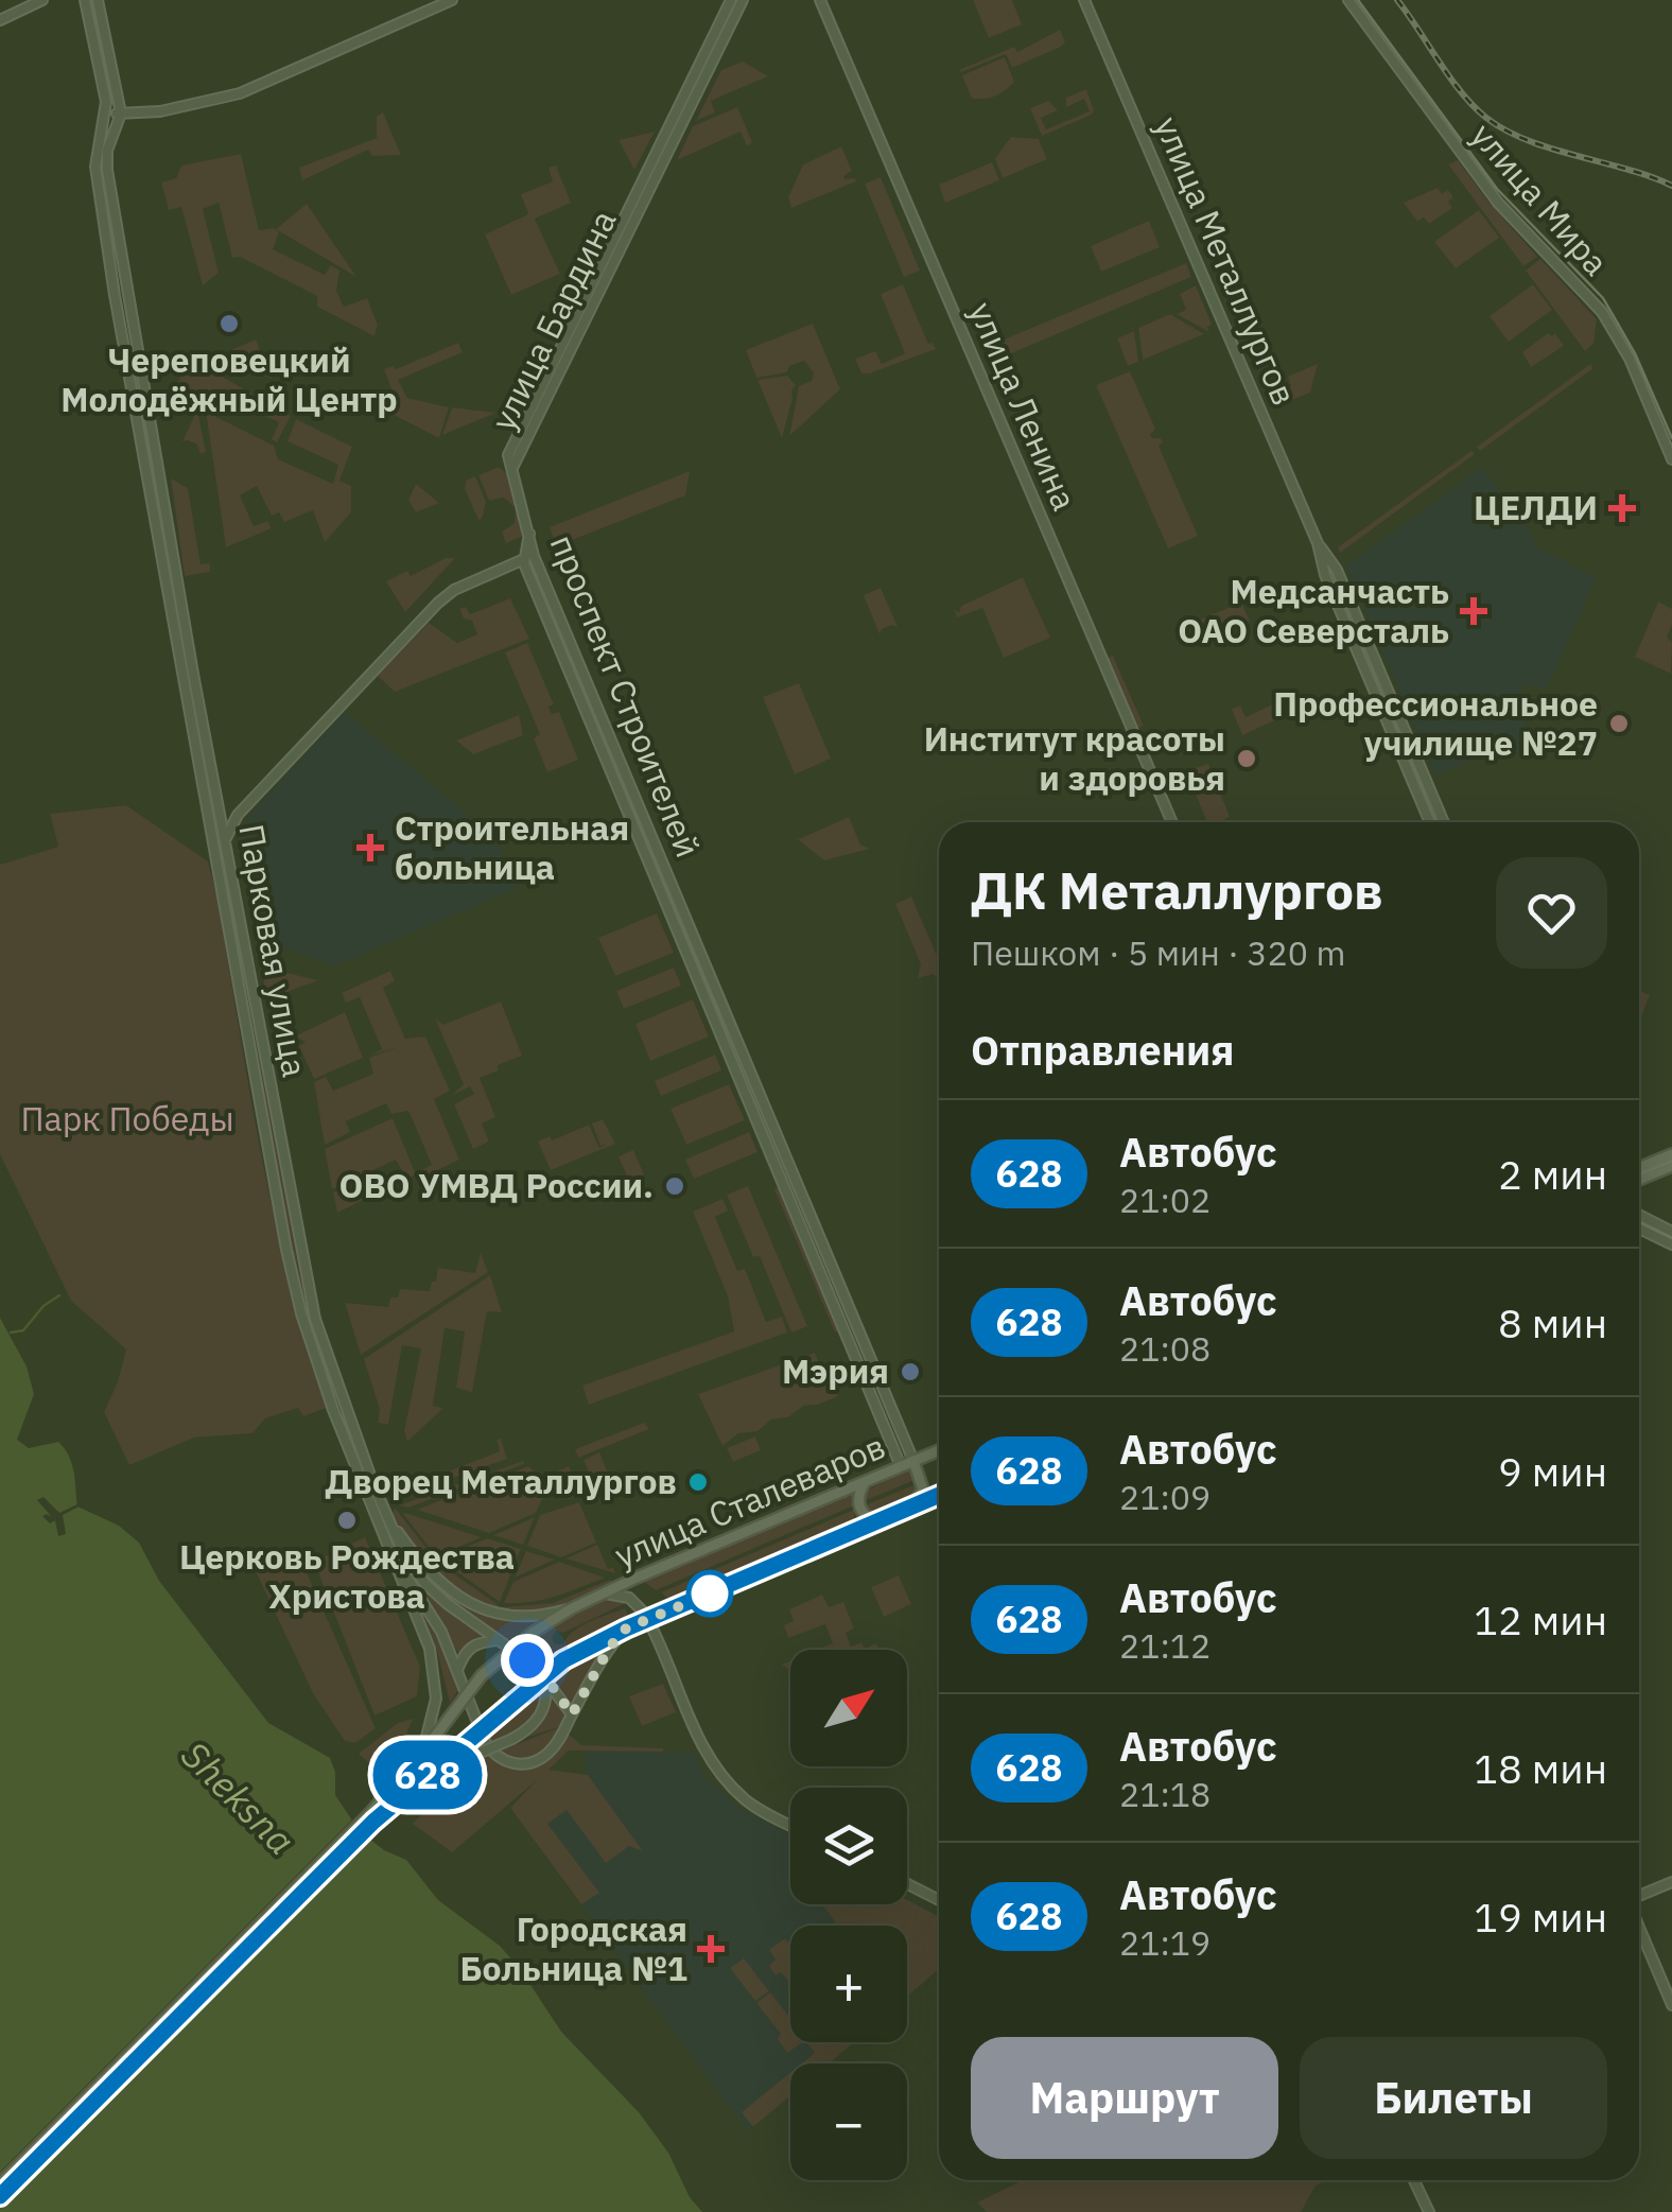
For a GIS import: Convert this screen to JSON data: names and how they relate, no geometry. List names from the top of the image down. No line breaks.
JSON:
{"streets":{"main road":["улица Мира","улица Металлургов","улица Бардина","улица Ленина","проспект Строителей","Парковая улица","улица Сталеваров"]},"crossings":[["проспект Строителей","улица Сталеваров"]],"water":["Sheksna"],"parks":["Парк Победы"],"places":{"other":["Череповецкий Молодёжный Центр","Профессиональное училище №27","Институт красоты и здоровья","ОВО УМВД России.","Мэрия","Дворец Металлургов","Церковь Рождества Христова"],"health":["ЦЕЛДИ","Медсанчасть ОАО Северсталь","Строительная больница","Городская Больница №1"]},"lines":["bus line 628"],"north":"top right","page":{"on_map":"628","heading":[["ДК Металлургов","Пешком · 5 мин · 320 m"],"Отправления"],"list":[{"mark":"628","name":"Автобус","note":"21:02","value":"2 мин"},{"mark":"628","name":"Автобус","note":"21:08","value":"8 мин"},{"mark":"628","name":"Автобус","note":"21:09","value":"9 мин"},{"mark":"628","name":"Автобус","note":"21:12","value":"12 мин"},{"mark":"628","name":"Автобус","note":"21:18","value":"18 мин"},{"mark":"628","name":"Автобус","note":"21:19","value":"19 мин"}],"map_buttons":["+","−"],"buttons":["Маршрут","Билеты"]}}
